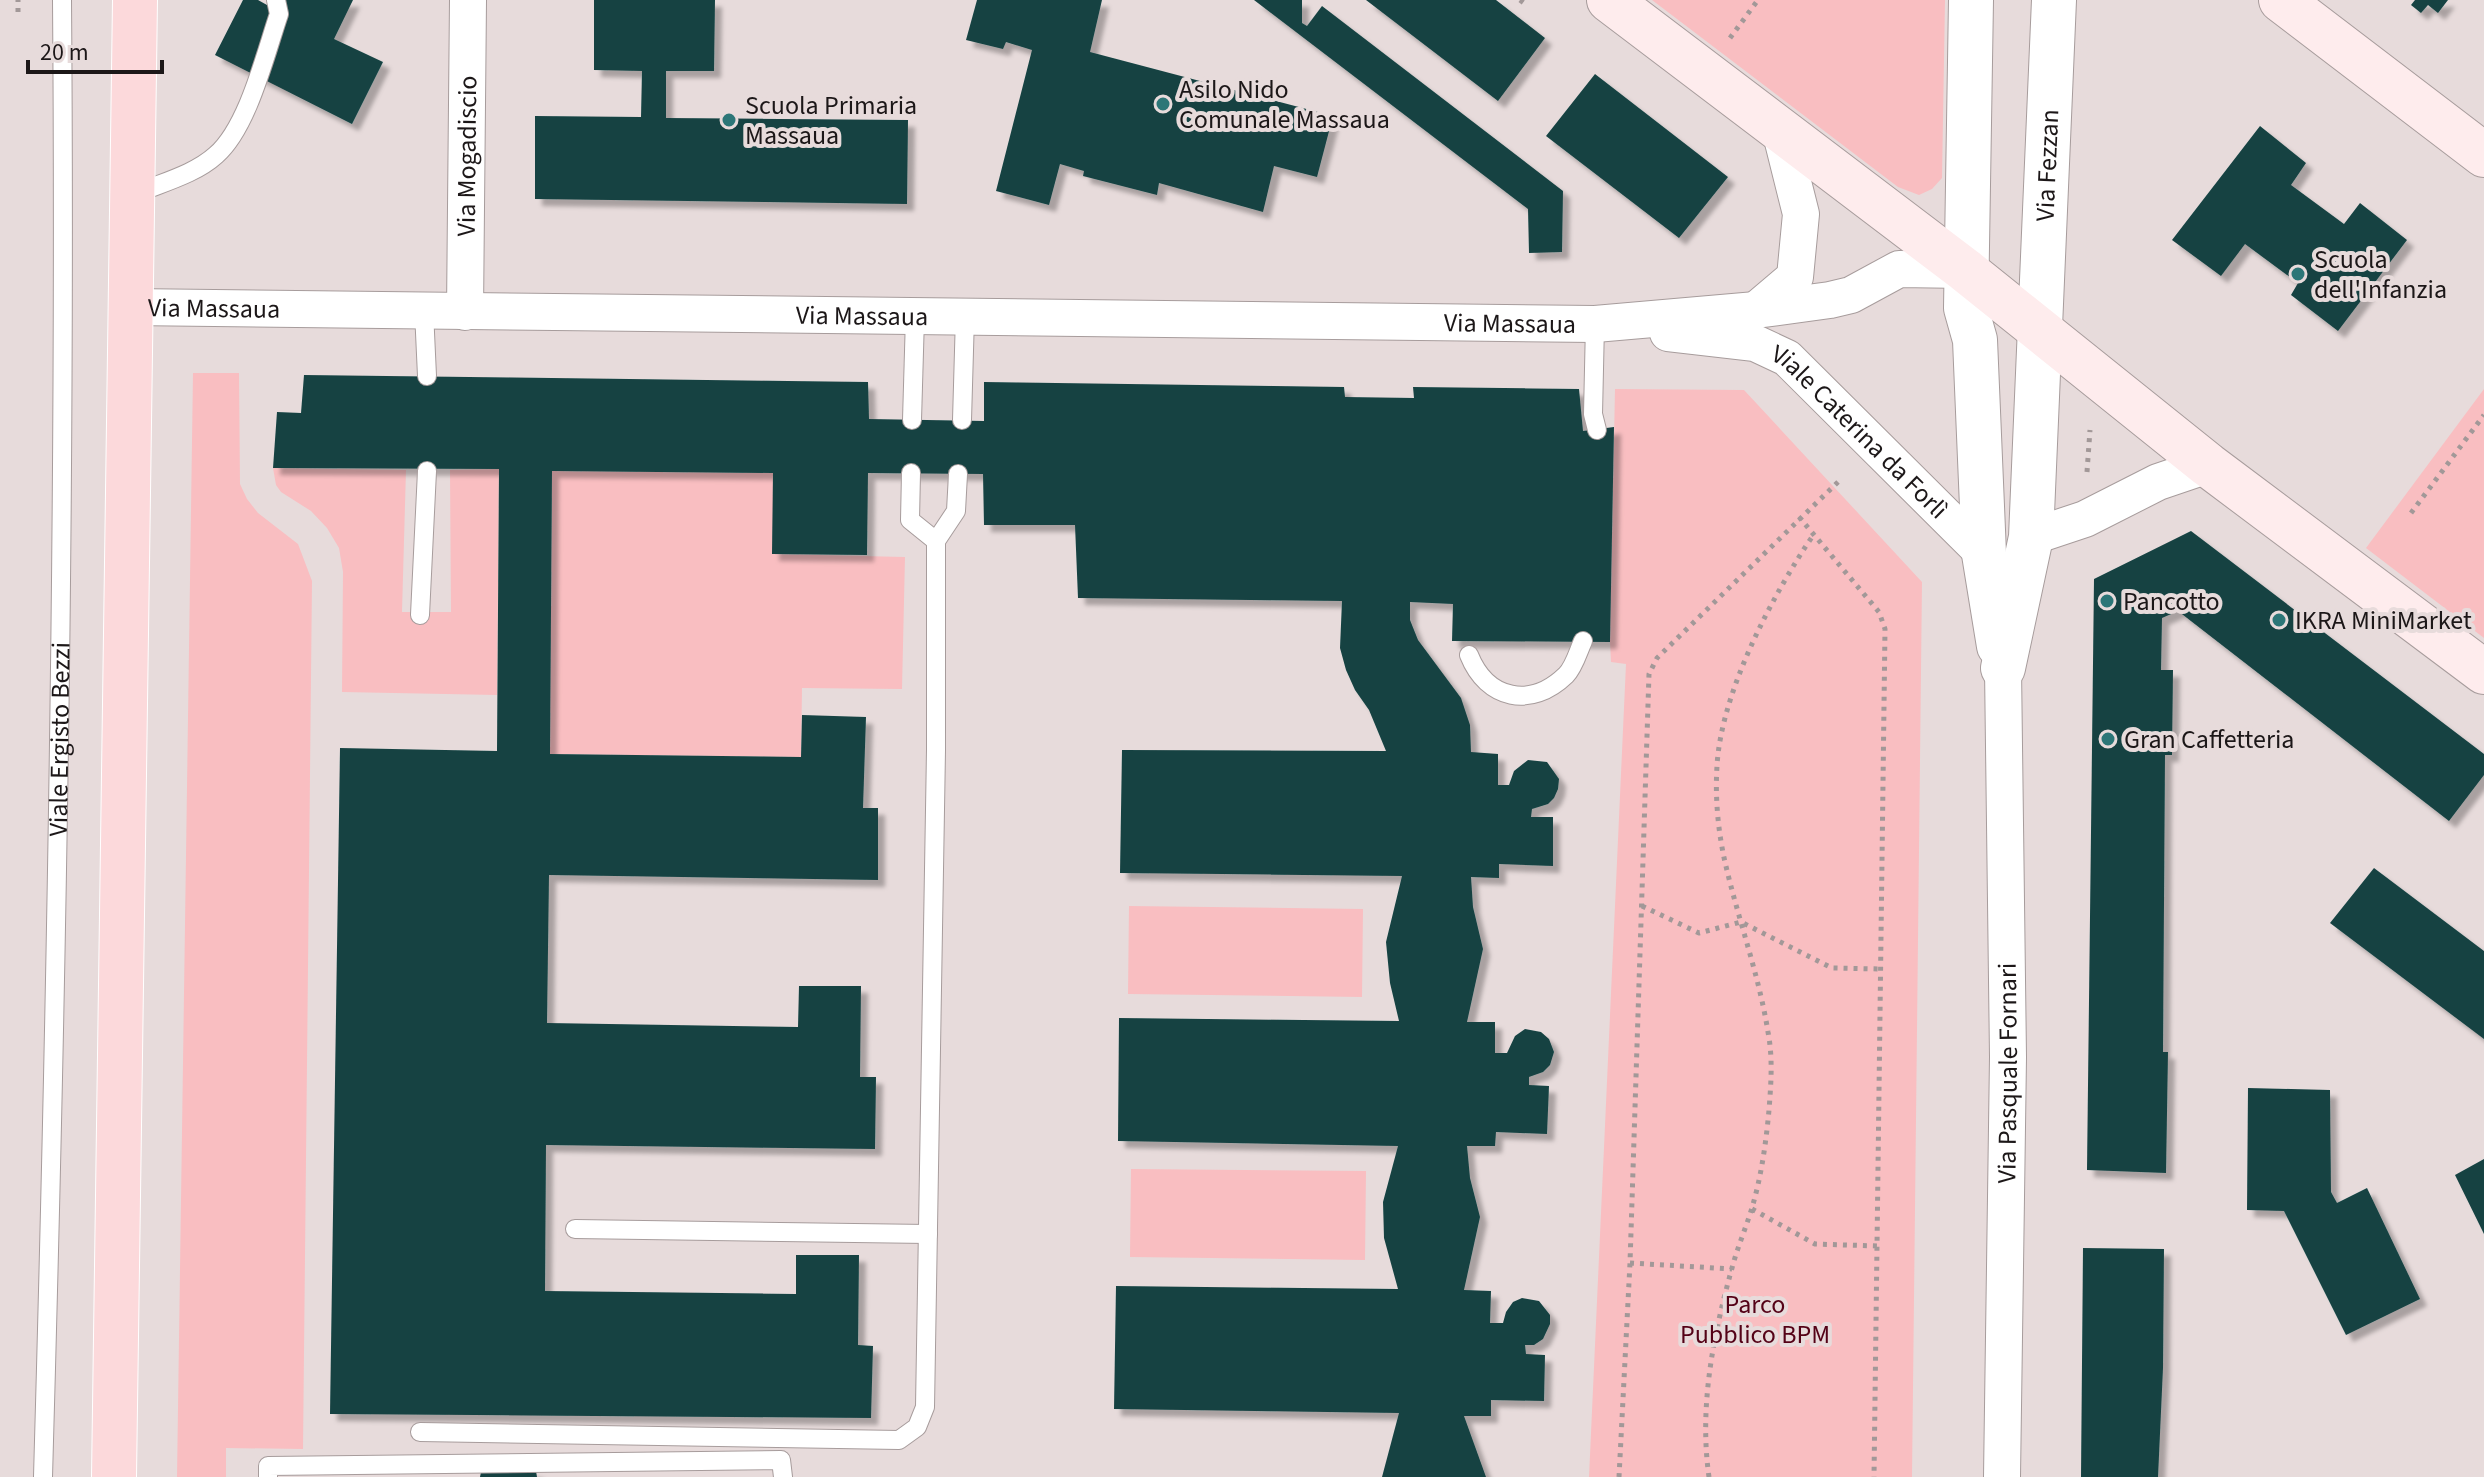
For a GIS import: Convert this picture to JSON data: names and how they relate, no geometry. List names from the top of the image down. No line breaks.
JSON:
{"streets":{"street":["Via Mogadiscio","Via Fezzan","Via Massaua","Viale Caterina da Forlì","Via Pasquale Fornari"],"lane":["Viale Ergisto Bezzi"]},"crossings":[["Via Mogadiscio","Via Massaua"],["Via Massaua","Viale Caterina da Forlì"],["Viale Caterina da Forlì","Via Pasquale Fornari"]],"parks":["Parco Pubblico BPM"],"places":["Asilo Nido Comunale Massaua","Scuola Primaria Massaua","Scuola dell'Infanzia","Pancotto","IKRA MiniMarket","Gran Caffetteria"],"scale_bar":"20 m"}
